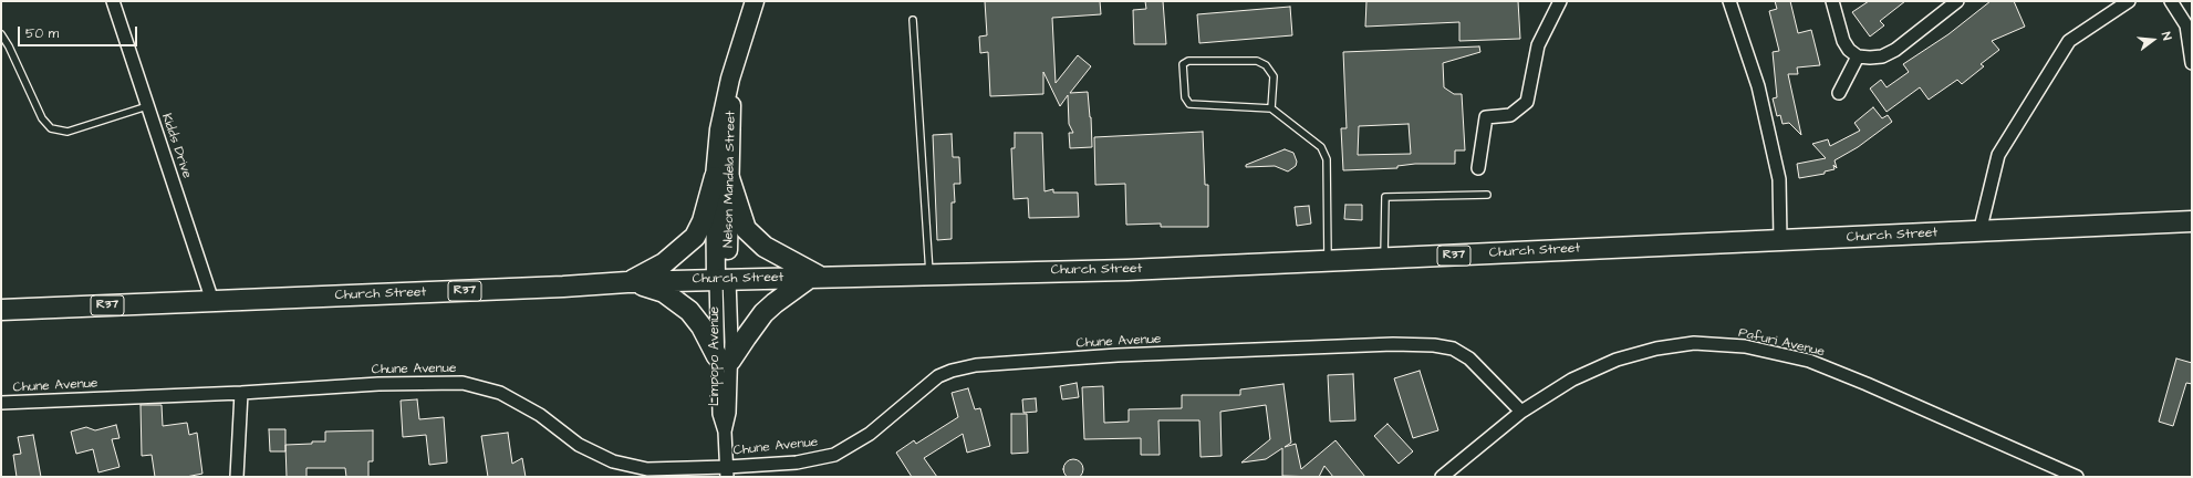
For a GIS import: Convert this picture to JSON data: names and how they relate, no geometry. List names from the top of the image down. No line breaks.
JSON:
{"streets":{"main road":["Church Street","R37"],"street":["Kidds Drive","Nelson Mandela Street","Chune Avenue","Pafuri Avenue","Limpopo Avenue"]},"crossings":[["Kidds Drive","Church Street"],["Nelson Mandela Street","Church Street"],["Nelson Mandela Street","Limpopo Avenue"],["Church Street","Limpopo Avenue"],["Chune Avenue","Pafuri Avenue"],["Chune Avenue","Limpopo Avenue"]],"scale_bar":"50 m","north":"right"}
